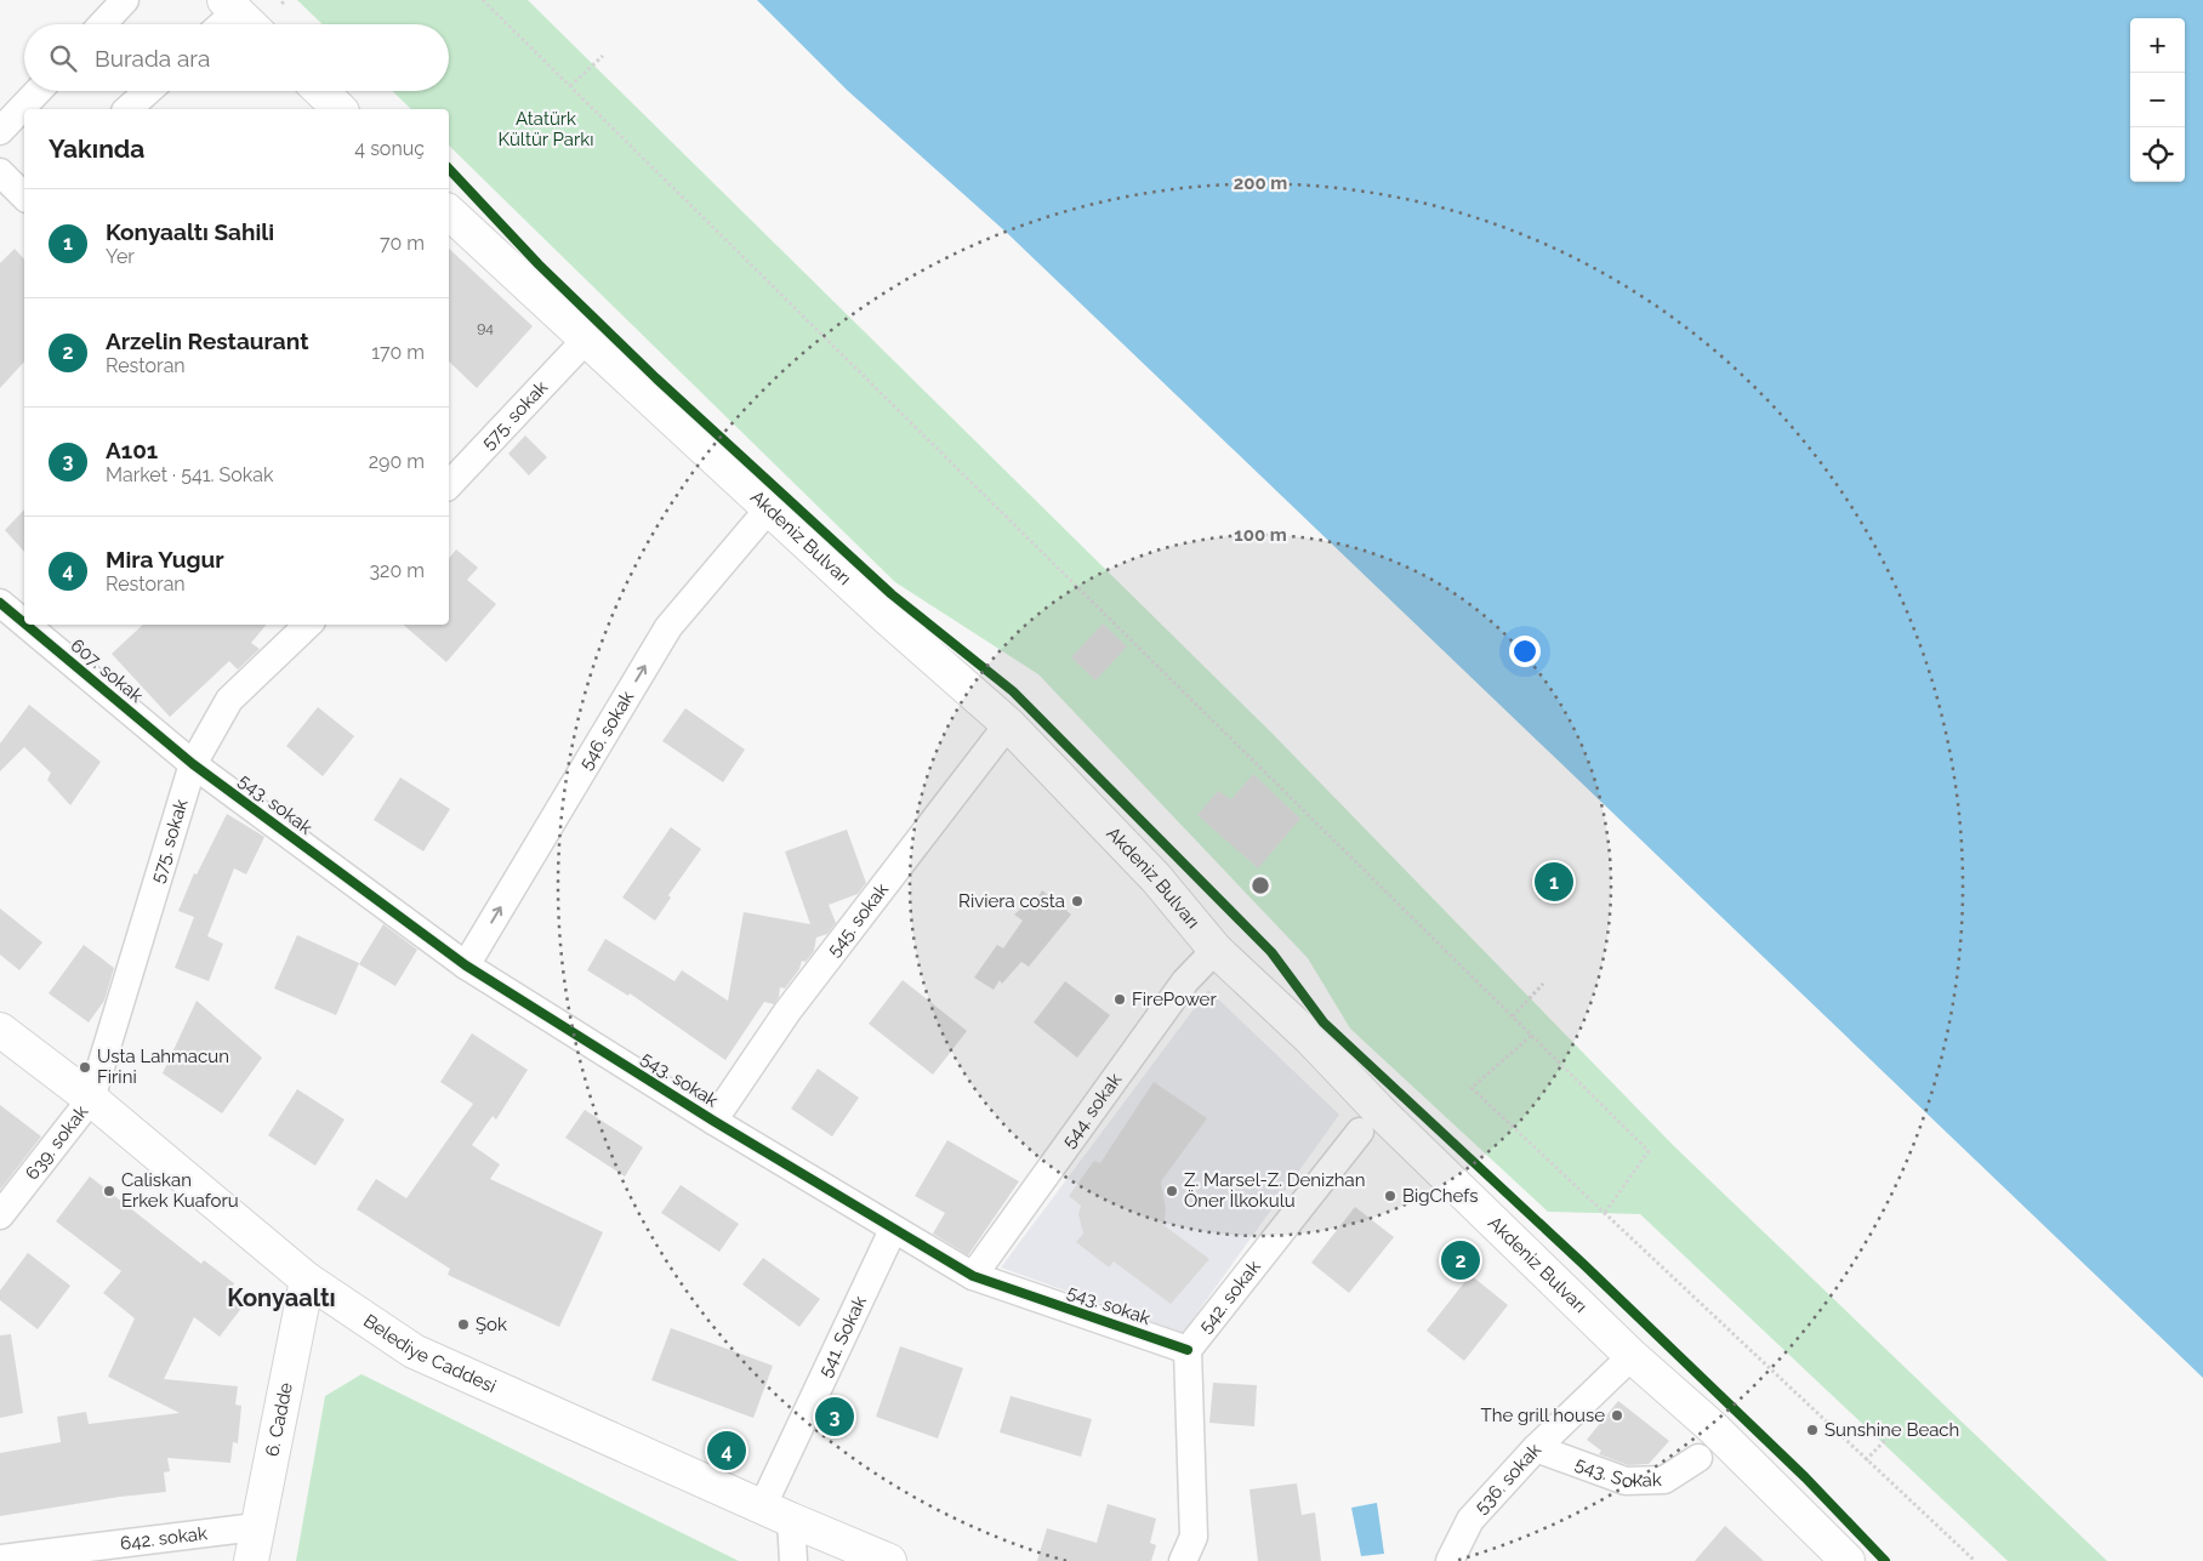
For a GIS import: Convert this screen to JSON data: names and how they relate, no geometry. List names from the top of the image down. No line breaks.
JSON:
{"streets":{"main road":["Akdeniz Bulvarı","Belediye Caddesi","6. Cadde"],"street":["575. sokak","607. sokak","546. sokak","543. sokak","545. sokak","544. sokak","639. sokak","542. sokak","541. Sokak","543. Sokak","536. sokak","642. sokak"]},"crossings":[["575. sokak","Akdeniz Bulvarı"],["575. sokak","607. sokak"],["575. sokak","543. sokak"],["575. sokak","639. sokak"],["575. sokak","Belediye Caddesi"],["Akdeniz Bulvarı","546. sokak"],["Akdeniz Bulvarı","545. sokak"],["Akdeniz Bulvarı","544. sokak"],["Akdeniz Bulvarı","536. sokak"],["607. sokak","543. sokak"],["546. sokak","543. sokak"],["543. sokak","545. sokak"],["543. sokak","544. sokak"],["543. sokak","542. sokak"],["543. sokak","541. Sokak"],["639. sokak","Belediye Caddesi"],["541. Sokak","Belediye Caddesi"],["Belediye Caddesi","6. Cadde"],["6. Cadde","642. sokak"],["543. Sokak","536. sokak"]],"one_way":["546. sokak"],"districts":["Konyaaltı"],"parks":["Atatürk Kültür Parkı"],"places":["Riviera costa","FirePower","Usta Lahmacun Firini","Caliskan Erkek Kuaforu","Z. Marsel-Z. Denizhan Öner İlkokulu","BigChefs","Şok","The grill house","Sunshine Beach"],"house_numbers":["94"],"page":{"map_buttons":["+","−"],"search":"Burada ara","heading":["Yakında","4 sonuç"],"list":[{"mark":"1","name":"Konyaaltı Sahili","note":"Yer","value":"70 m"},{"mark":"2","name":"Arzelin Restaurant","note":"Restoran","value":"170 m"},{"mark":"3","name":"A101","note":"Market · 541. Sokak","value":"290 m"},{"mark":"4","name":"Mira Yugur","note":"Restoran","value":"320 m"}],"pins":["1","2","3","4"]},"rings":["200 m","100 m"]}
